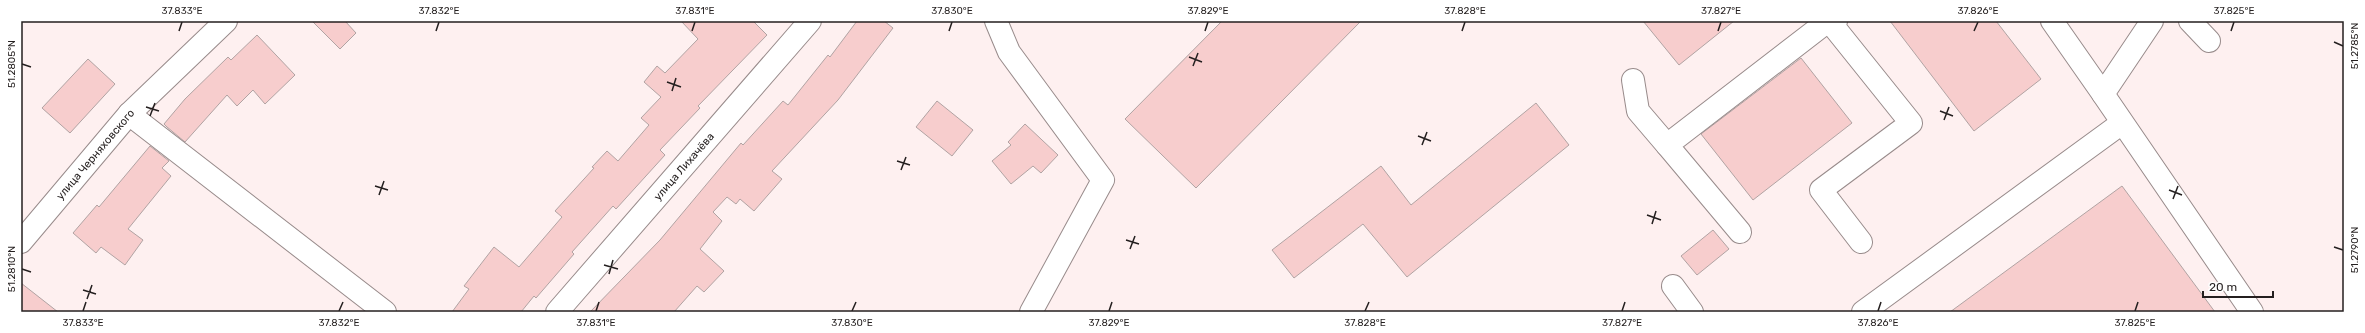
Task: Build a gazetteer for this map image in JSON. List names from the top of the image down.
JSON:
{
  "streets": {
    "street": ["улица Черняховского", "улица Лихачёва"]
  },
  "scale_bar": "20 m",
  "coordinates": [
    "37.833°E",
    "37.832°E",
    "37.831°E",
    "37.830°E",
    "37.829°E",
    "37.828°E",
    "37.827°E",
    "37.826°E",
    "37.825°E",
    "51.2785°N",
    "51.2805°N",
    "51.2790°N",
    "51.2810°N"
  ]
}
